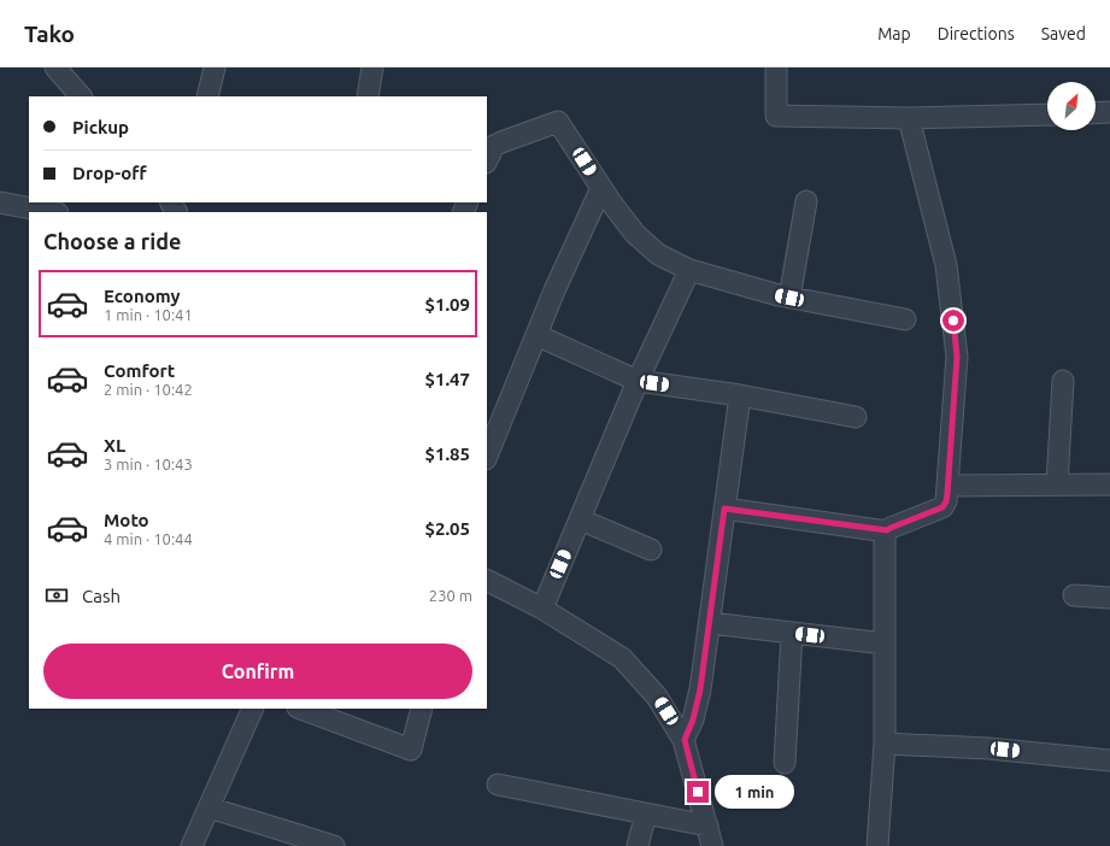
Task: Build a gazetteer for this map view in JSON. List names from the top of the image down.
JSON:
{
  "north": "top right",
  "page": {
    "header": "Tako",
    "nav": ["Map", "Directions", "Saved"],
    "banner": ["Pickup", "Drop-off"],
    "heading": "Choose a ride",
    "list": [
      {
        "name": "Economy",
        "note": "1 min · 10:41",
        "value": "$1.09"
      },
      {
        "name": "Comfort",
        "note": "2 min · 10:42",
        "value": "$1.47"
      },
      {
        "name": "XL",
        "note": "3 min · 10:43",
        "value": "$1.85"
      },
      {
        "name": "Moto",
        "note": "4 min · 10:44",
        "value": "$2.05"
      }
    ],
    "pay": ["Cash", "230 m"],
    "buttons": "Confirm",
    "bubble": "1 min"
  }
}
